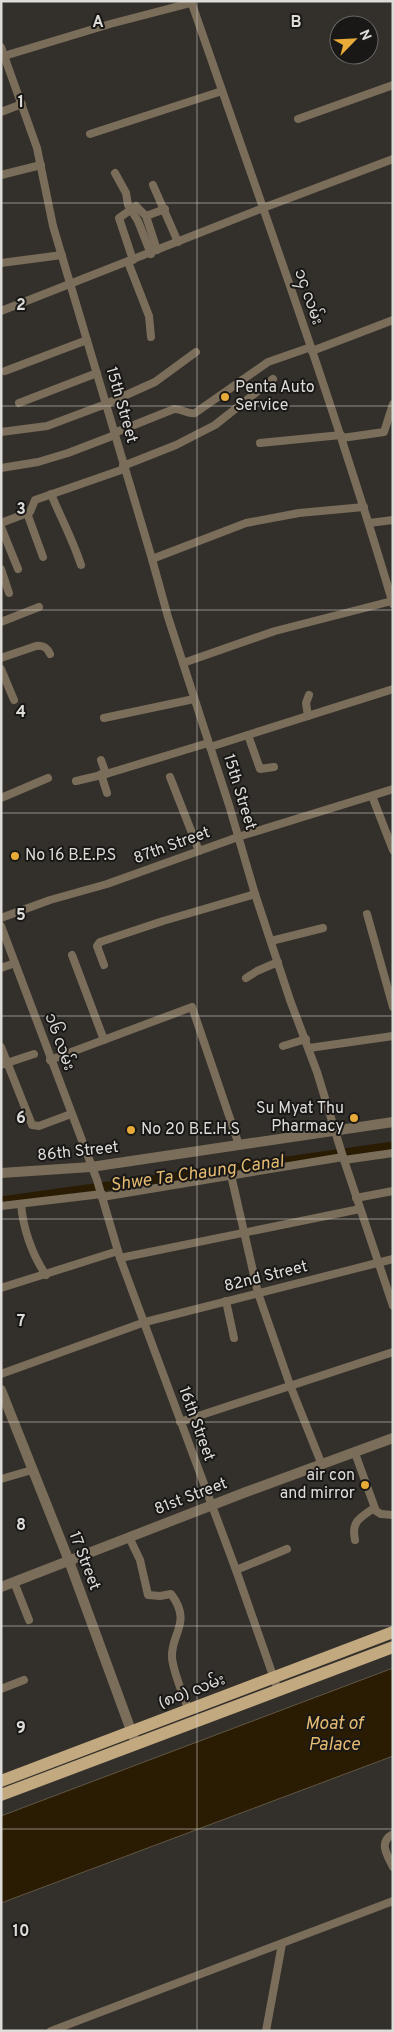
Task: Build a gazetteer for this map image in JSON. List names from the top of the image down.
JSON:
{
  "streets": {
    "main road": ["(၈၀) လမ်း"],
    "street": [
      "၁၄ လမ်း",
      "15th Street",
      "87th Street",
      "၁၆ လမ်း",
      "86th Street",
      "82nd Street",
      "16th Street",
      "81st Street",
      "17 Street"
    ]
  },
  "crossings": [
    ["15th Street", "87th Street"],
    ["15th Street", "86th Street"],
    ["15th Street", "82nd Street"],
    ["၁၆ လမ်း", "86th Street"],
    ["၁၆ လမ်း", "16th Street"],
    ["86th Street", "16th Street"],
    ["82nd Street", "16th Street"],
    ["16th Street", "81st Street"],
    ["16th Street", "(၈၀) လမ်း"],
    ["81st Street", "17 Street"],
    ["17 Street", "(၈၀) လမ်း"]
  ],
  "water": ["Shwe Ta Chaung Canal", "Moat of Palace"],
  "places": [
    "Penta Auto Service",
    "No 16 B.E.P.S",
    "Su Myat Thu Pharmacy",
    "No 20 B.E.H.S",
    "air con and mirror"
  ],
  "north": "top right",
  "grid": {
    "columns": ["A", "B"],
    "rows": [
      "1",
      "2",
      "3",
      "4",
      "5",
      "6",
      "7",
      "8",
      "9",
      "10"
    ]
  }
}
